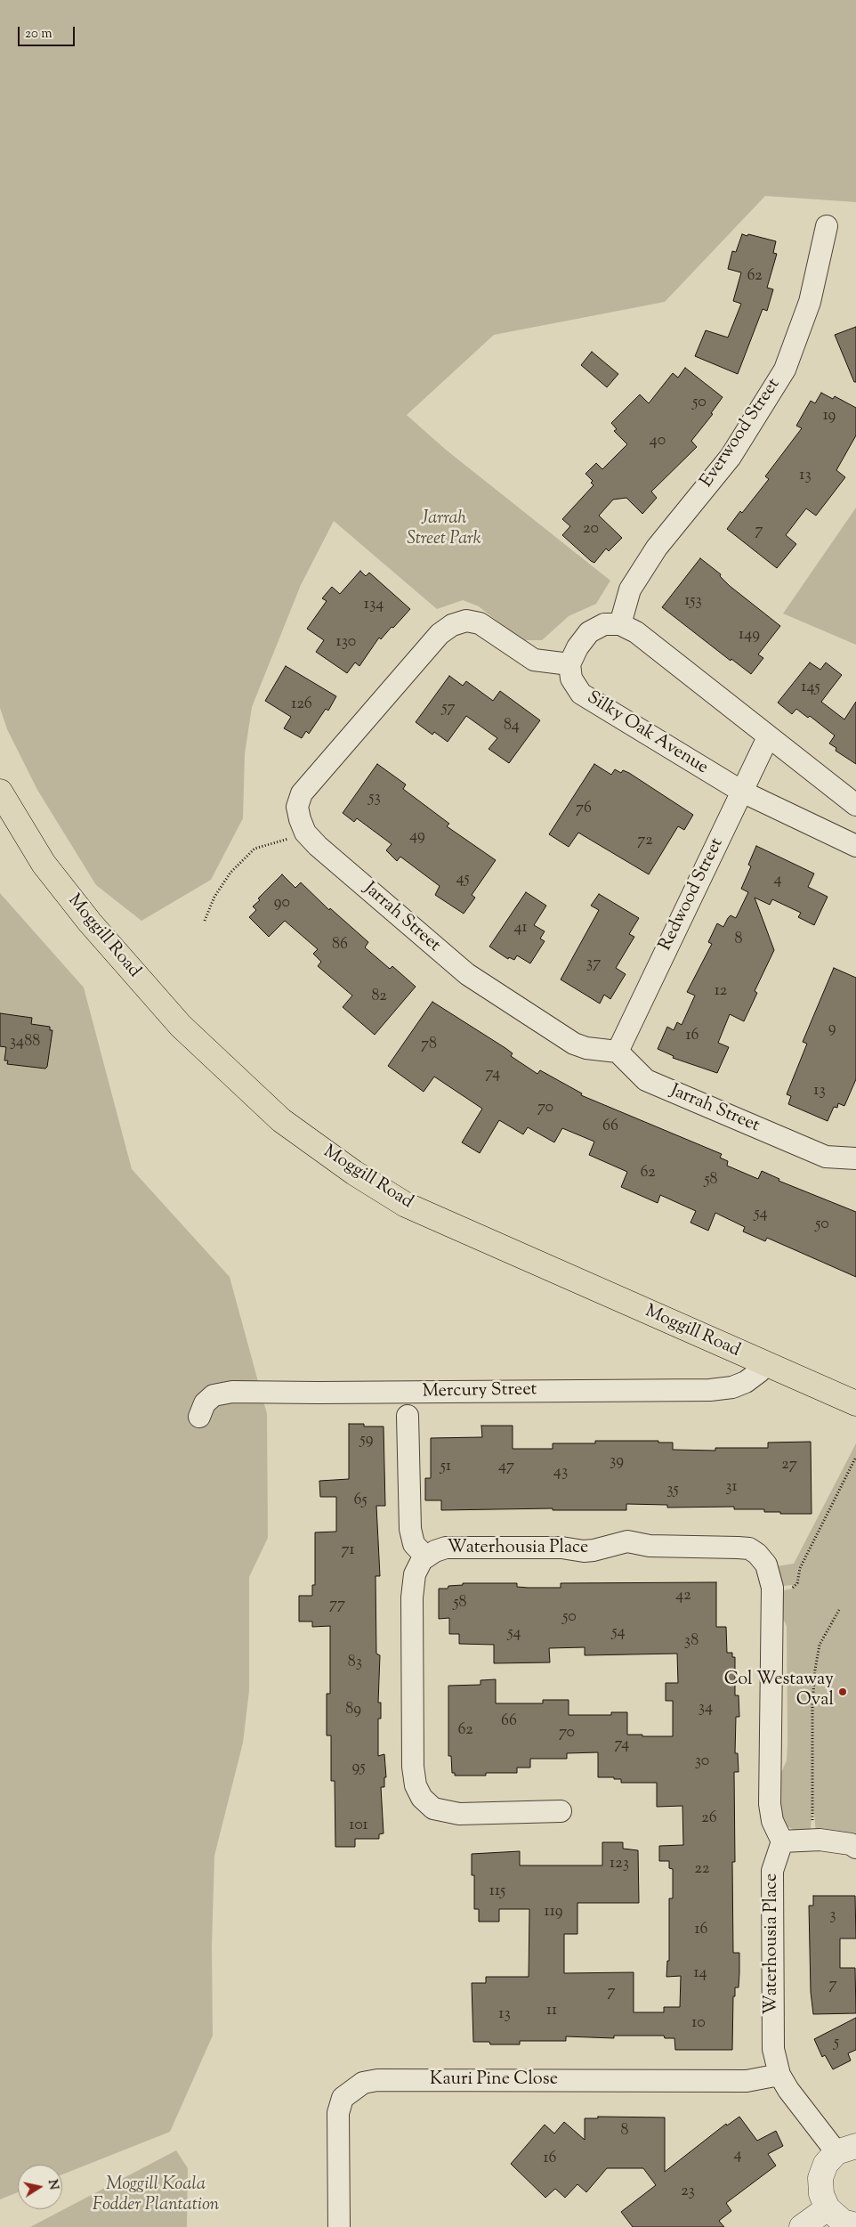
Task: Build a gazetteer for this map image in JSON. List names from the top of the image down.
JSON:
{
  "streets": {
    "main road": ["Moggill Road"],
    "street": [
      "Everwood Street",
      "Silky Oak Avenue",
      "Redwood Street",
      "Jarrah Street",
      "Mercury Street",
      "Waterhousia Place",
      "Kauri Pine Close"
    ]
  },
  "crossings": [
    ["Silky Oak Avenue", "Redwood Street"],
    ["Silky Oak Avenue", "Jarrah Street"],
    ["Redwood Street", "Jarrah Street"],
    ["Moggill Road", "Mercury Street"],
    ["Waterhousia Place", "Kauri Pine Close"]
  ],
  "parks": ["Jarrah Street Park", "Moggill Koala Fodder Plantation"],
  "places": ["Col Westaway Oval"],
  "house_numbers": [
    "62",
    "50",
    "19",
    "40",
    "13",
    "20",
    "7",
    "153",
    "134",
    "149",
    "130",
    "145",
    "126",
    "57",
    "84",
    "53",
    "76",
    "49",
    "72",
    "45",
    "4",
    "90",
    "41",
    "8",
    "86",
    "37",
    "12",
    "82",
    "9",
    "16",
    "3488",
    "78",
    "74",
    "13",
    "70",
    "66",
    "62",
    "58",
    "54",
    "50",
    "59",
    "39",
    "27",
    "51",
    "47",
    "43",
    "31",
    "35",
    "65",
    "71",
    "42",
    "58",
    "77",
    "50",
    "54",
    "54",
    "38",
    "83",
    "34",
    "89",
    "66",
    "62",
    "70",
    "74",
    "30",
    "95",
    "26",
    "101",
    "123",
    "22",
    "115",
    "119",
    "3",
    "16",
    "14",
    "7",
    "7",
    "11",
    "13",
    "10",
    "5",
    "8",
    "4",
    "16",
    "23"
  ],
  "scale_bar": "20 m",
  "north": "right"
}
